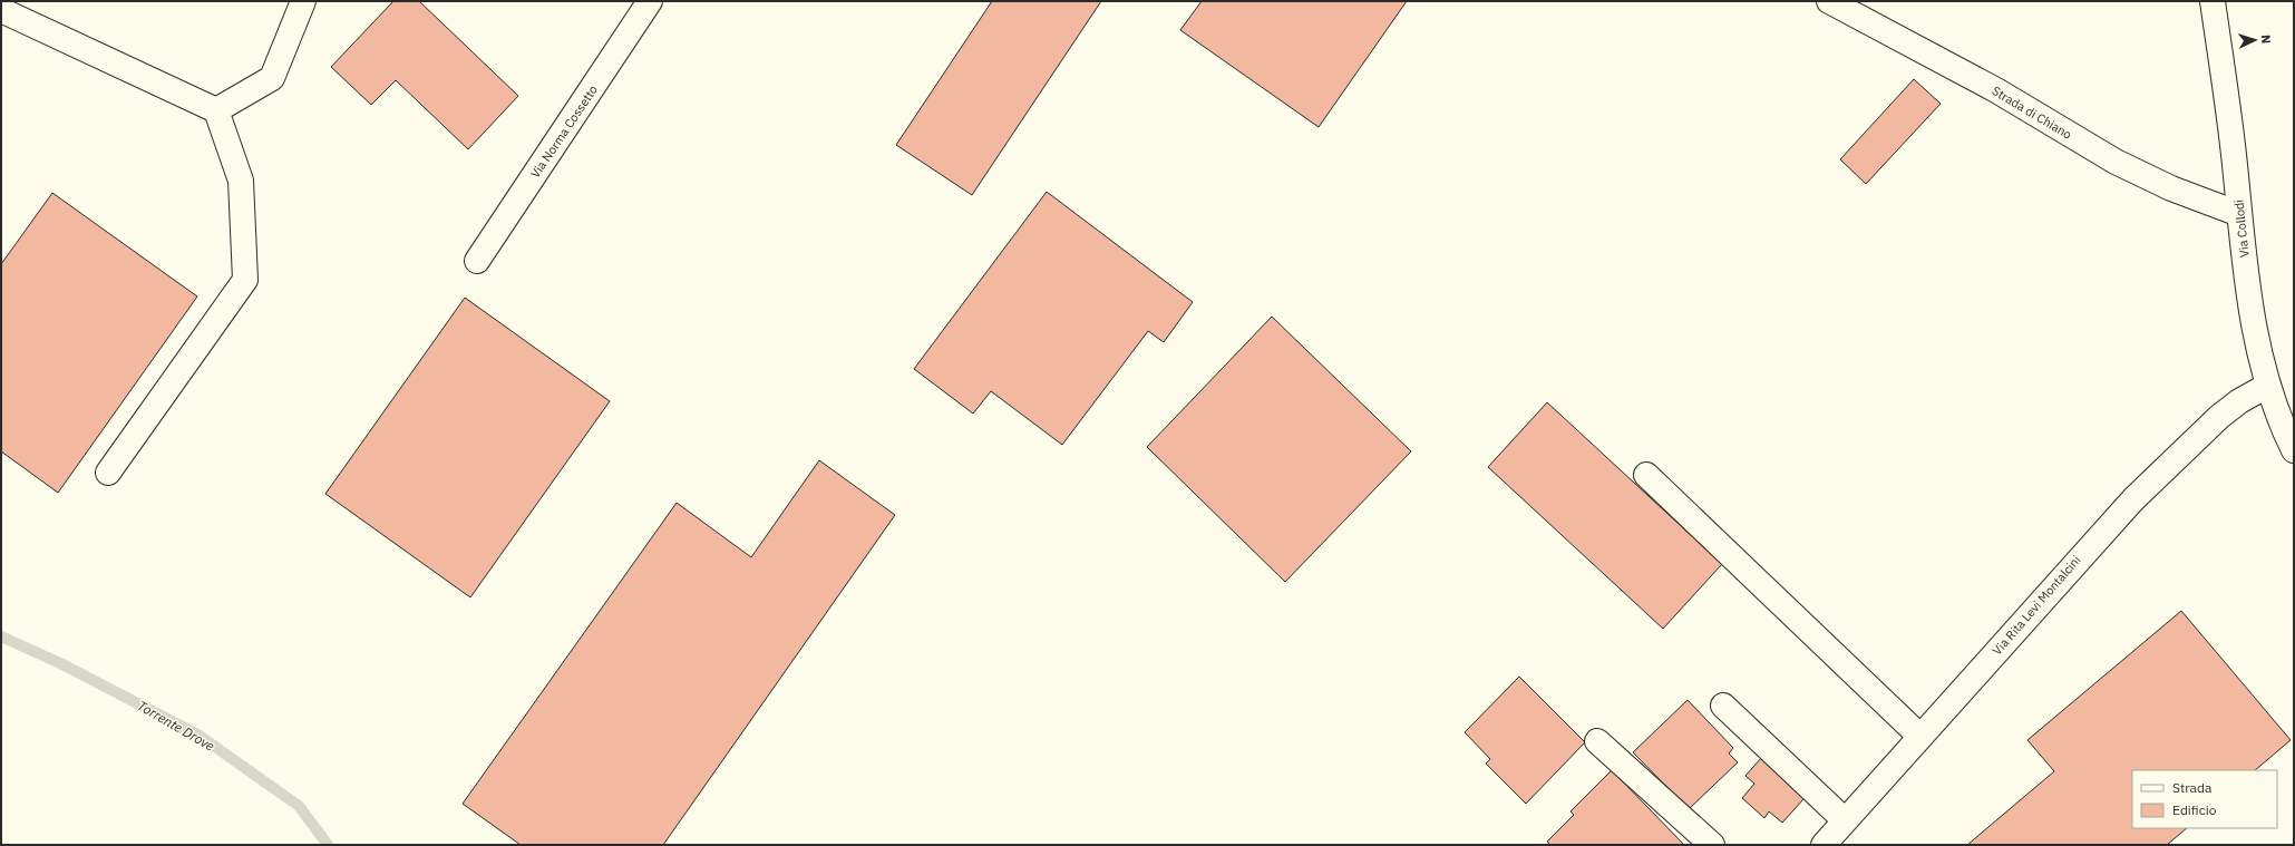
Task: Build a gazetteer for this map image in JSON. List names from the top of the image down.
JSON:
{
  "streets": {
    "street": [
      "Strada di Chiano",
      "Via Norma Cossetto",
      "Via Collodi",
      "Via Rita Levi Montalcini"
    ]
  },
  "crossings": [
    ["Strada di Chiano", "Via Collodi"],
    ["Via Collodi", "Via Rita Levi Montalcini"]
  ],
  "water": ["Torrente Drove"],
  "legend": ["Strada", "Edificio"],
  "north": "right"
}
